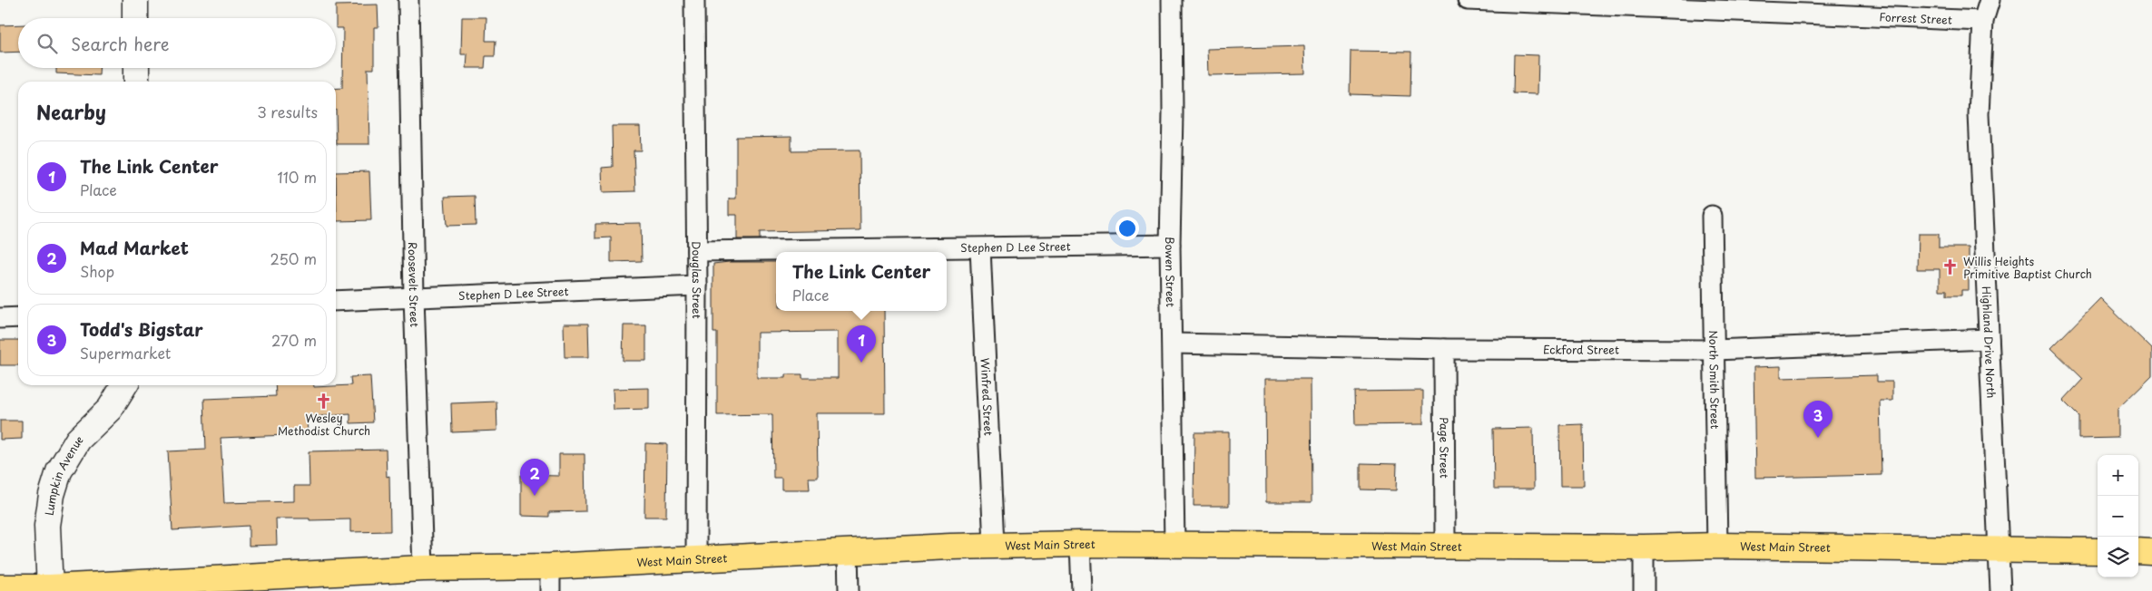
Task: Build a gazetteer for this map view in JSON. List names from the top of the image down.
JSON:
{
  "streets": {
    "main road": ["West Main Street"],
    "street": [
      "Forrest Street",
      "Stephen D Lee Street",
      "Bowen Street",
      "Douglas Street",
      "Roosevelt Street",
      "Highland Drive North",
      "Eckford Street",
      "North Smith Street",
      "Winfred Street",
      "Page Street",
      "Lumpkin Avenue"
    ]
  },
  "crossings": [
    ["Forrest Street", "Highland Drive North"],
    ["Stephen D Lee Street", "Bowen Street"],
    ["Stephen D Lee Street", "Douglas Street"],
    ["Stephen D Lee Street", "Roosevelt Street"],
    ["Stephen D Lee Street", "Winfred Street"],
    ["Bowen Street", "Eckford Street"],
    ["Bowen Street", "West Main Street"],
    ["Douglas Street", "West Main Street"],
    ["Roosevelt Street", "West Main Street"],
    ["Highland Drive North", "Eckford Street"],
    ["Highland Drive North", "West Main Street"],
    ["Eckford Street", "North Smith Street"],
    ["Eckford Street", "Page Street"],
    ["North Smith Street", "West Main Street"],
    ["Winfred Street", "West Main Street"],
    ["Page Street", "West Main Street"],
    ["Lumpkin Avenue", "West Main Street"]
  ],
  "places": {
    "church": ["Willis Heights Primitive Baptist Church", "Wesley Methodist Church"]
  },
  "page": {
    "search": "Search here",
    "heading": ["Nearby", "3 results"],
    "list": [
      {
        "mark": "1",
        "name": "The Link Center",
        "note": "Place",
        "value": "110 m"
      },
      {
        "mark": "2",
        "name": "Mad Market",
        "note": "Shop",
        "value": "250 m"
      },
      {
        "mark": "3",
        "name": "Todd's Bigstar",
        "note": "Supermarket",
        "value": "270 m"
      }
    ],
    "popup": ["The Link Center", "Place"],
    "pins": ["1", "3", "2"],
    "map_buttons": ["+", "−"]
  }
}
